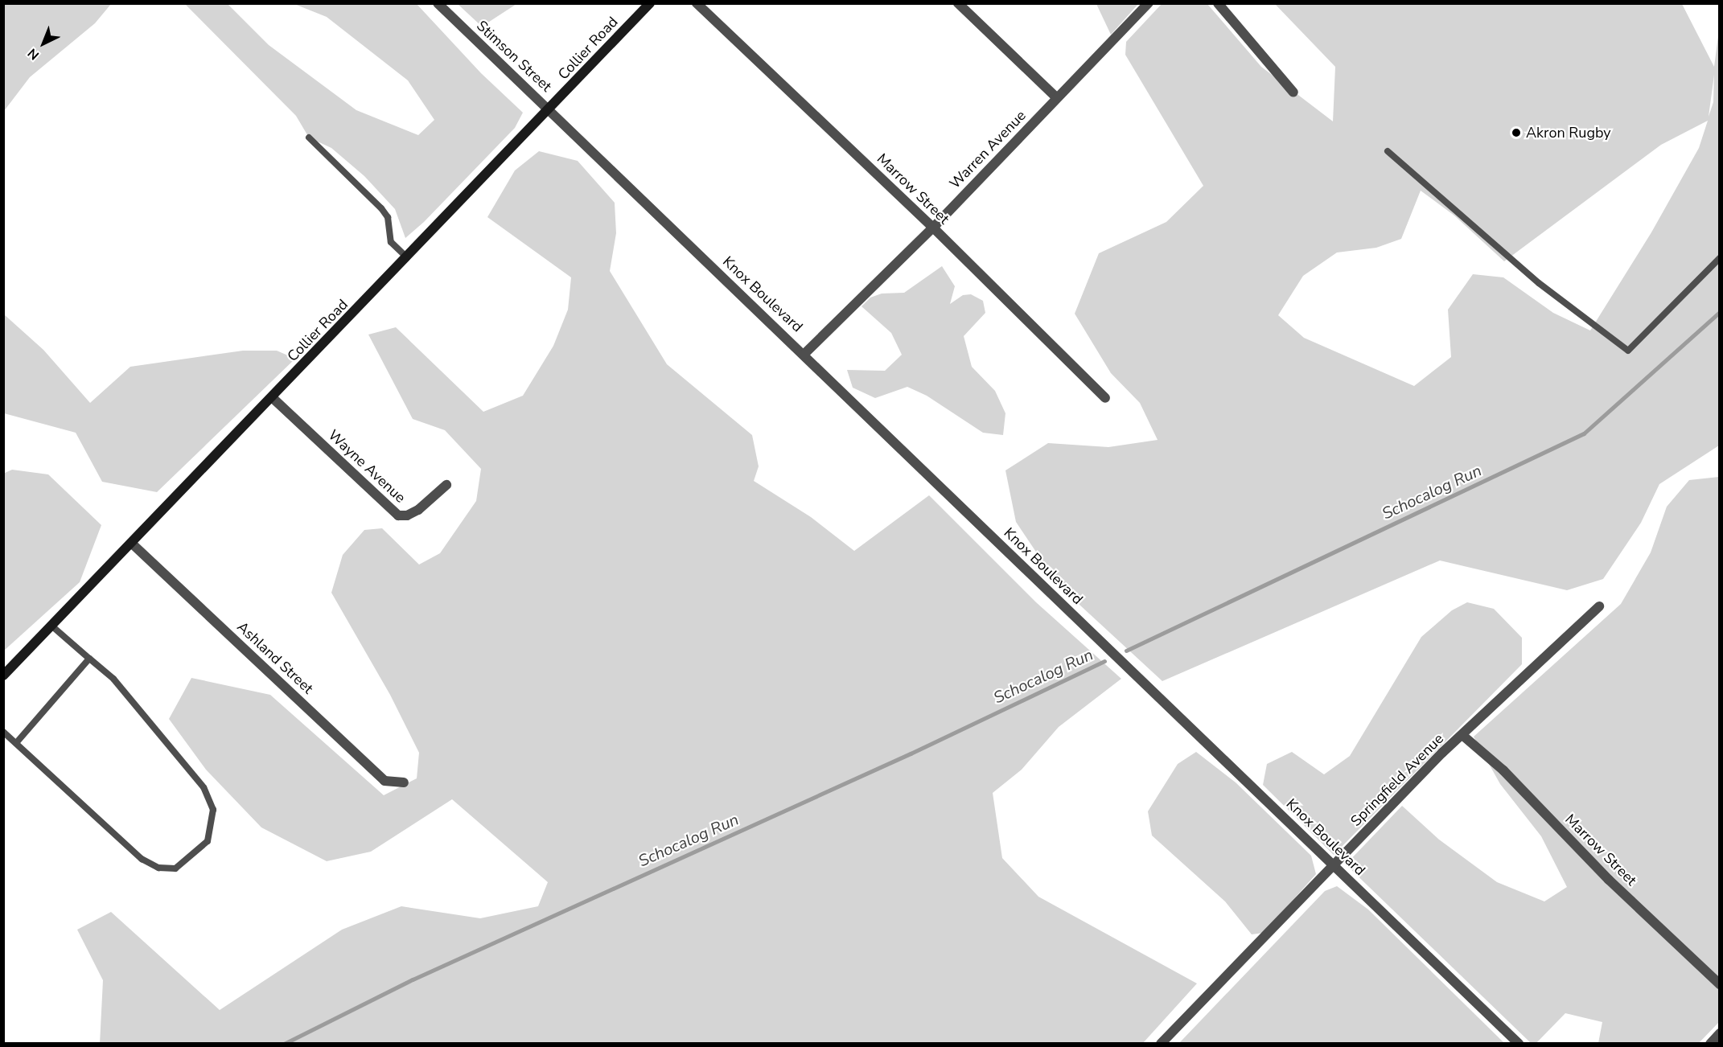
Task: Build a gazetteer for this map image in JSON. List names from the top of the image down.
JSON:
{
  "streets": {
    "street": [
      "Collier Road",
      "Stimson Street",
      "Warren Avenue",
      "Marrow Street",
      "Knox Boulevard",
      "Wayne Avenue",
      "Ashland Street",
      "Springfield Avenue"
    ]
  },
  "crossings": [
    ["Collier Road", "Stimson Street"],
    ["Collier Road", "Knox Boulevard"],
    ["Collier Road", "Wayne Avenue"],
    ["Collier Road", "Ashland Street"],
    ["Stimson Street", "Knox Boulevard"],
    ["Warren Avenue", "Marrow Street"],
    ["Warren Avenue", "Knox Boulevard"],
    ["Marrow Street", "Springfield Avenue"],
    ["Knox Boulevard", "Springfield Avenue"]
  ],
  "water": ["Schocalog Run"],
  "places": ["Akron Rugby"],
  "north": "bottom left"
}
